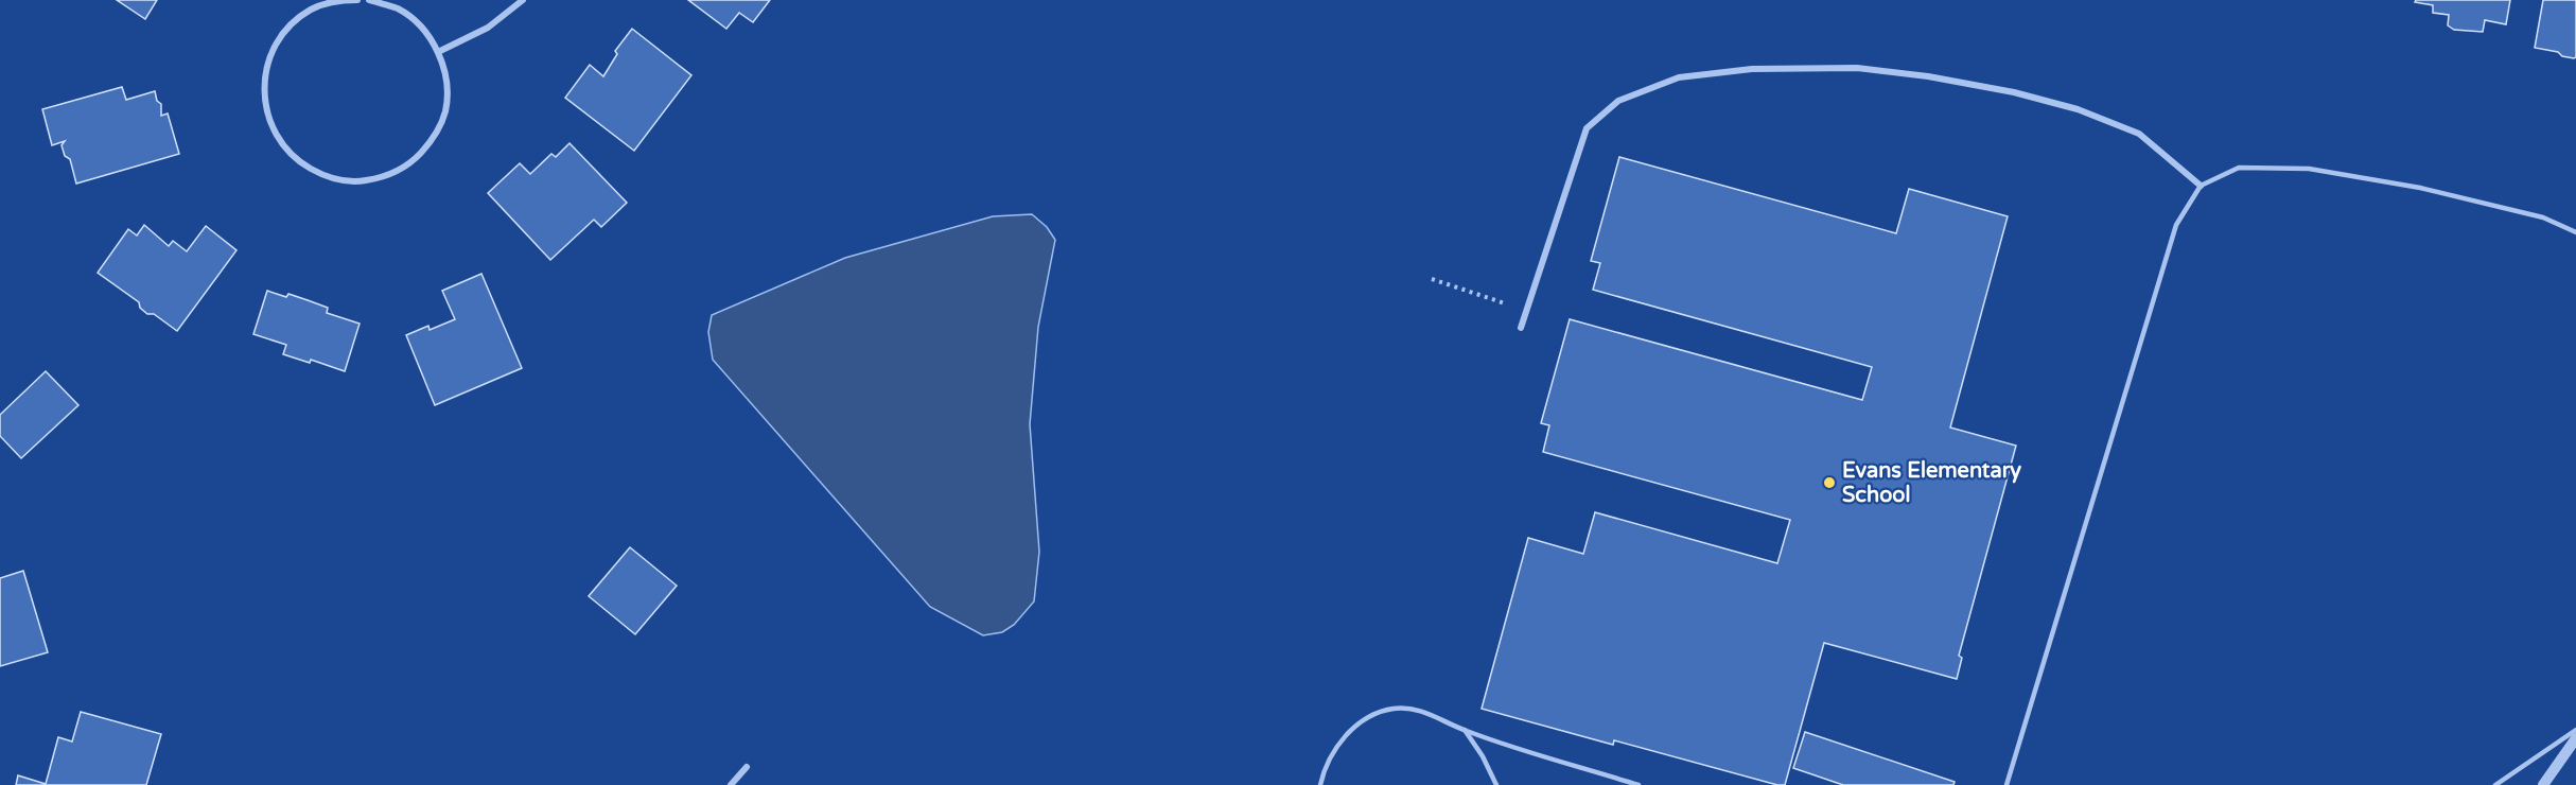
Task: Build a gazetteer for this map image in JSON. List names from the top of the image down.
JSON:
{
  "places": ["Evans Elementary School"]
}
